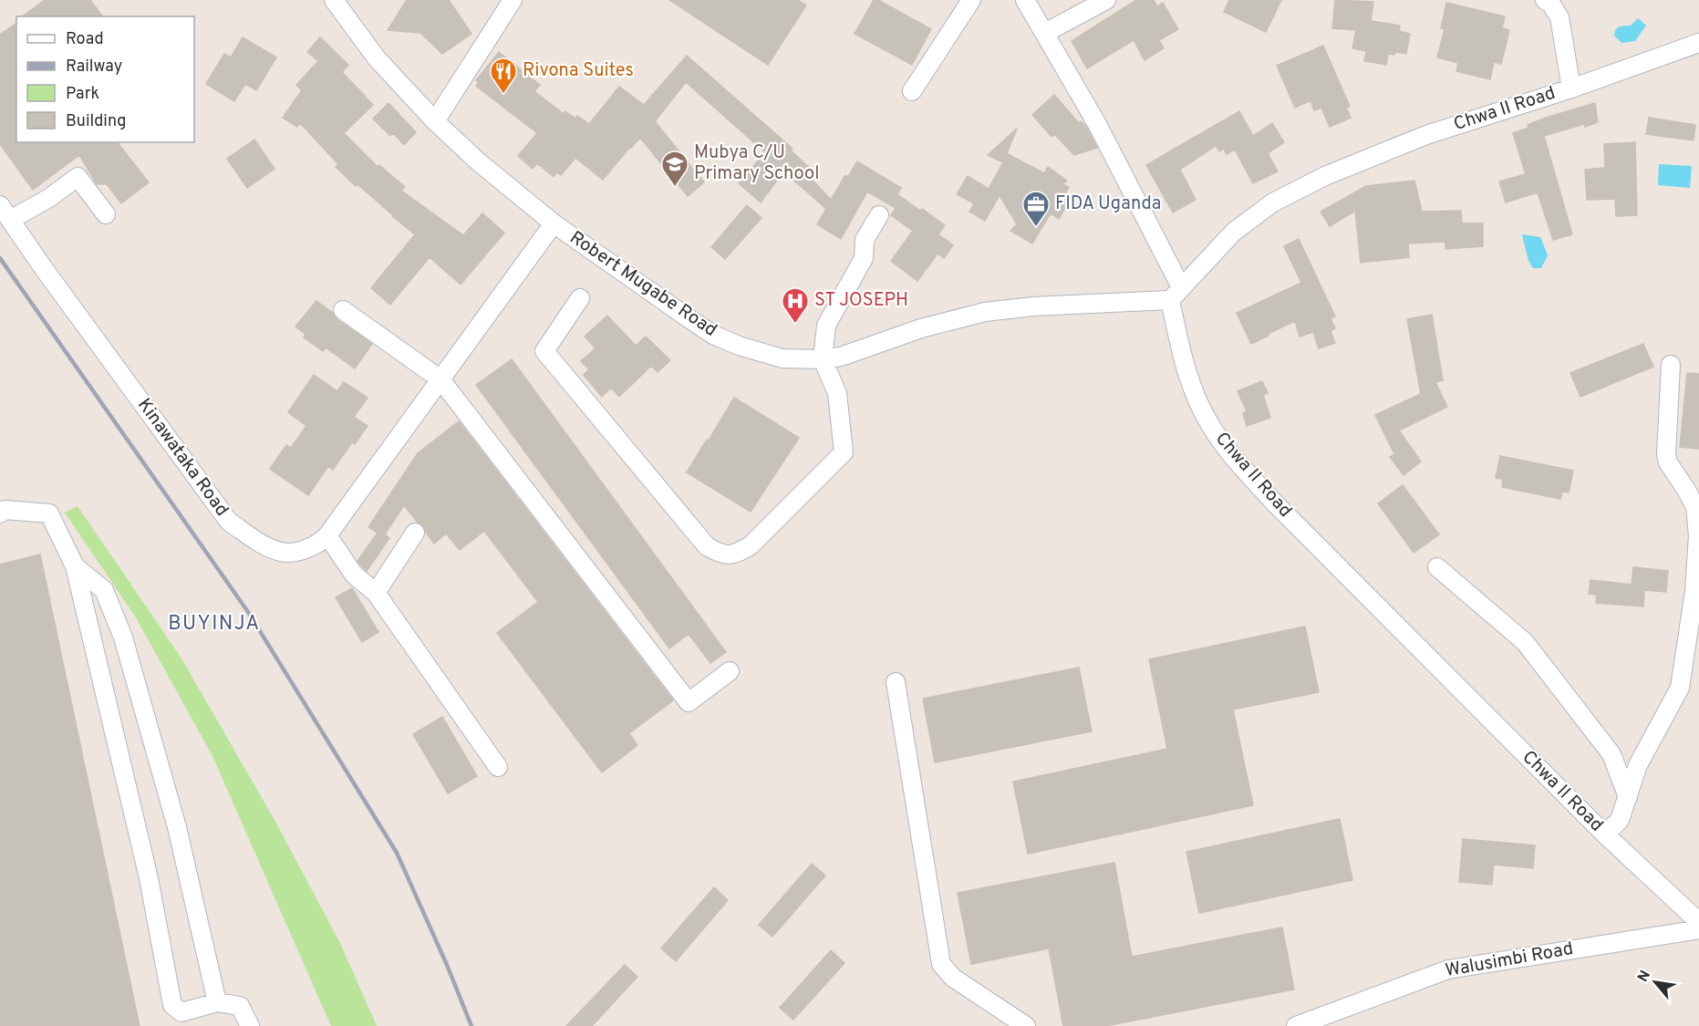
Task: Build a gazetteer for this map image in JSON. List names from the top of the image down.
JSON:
{
  "streets": {
    "street": [
      "Chwa II Road",
      "Robert Mugabe Road",
      "Kinawataka Road",
      "Walusimbi Road"
    ]
  },
  "crossings": [
    ["Chwa II Road", "Robert Mugabe Road"],
    ["Robert Mugabe Road", "Kinawataka Road"]
  ],
  "districts": ["BUYINJA"],
  "places": {
    "restaurant": ["Rivona Suites"],
    "school or university": ["Mubya C/U Primary School"],
    "office": ["FIDA Uganda"],
    "hospital": ["ST JOSEPH"]
  },
  "legend": [
    "Road",
    "Railway",
    "Park",
    "Building"
  ],
  "north": "top left"
}
